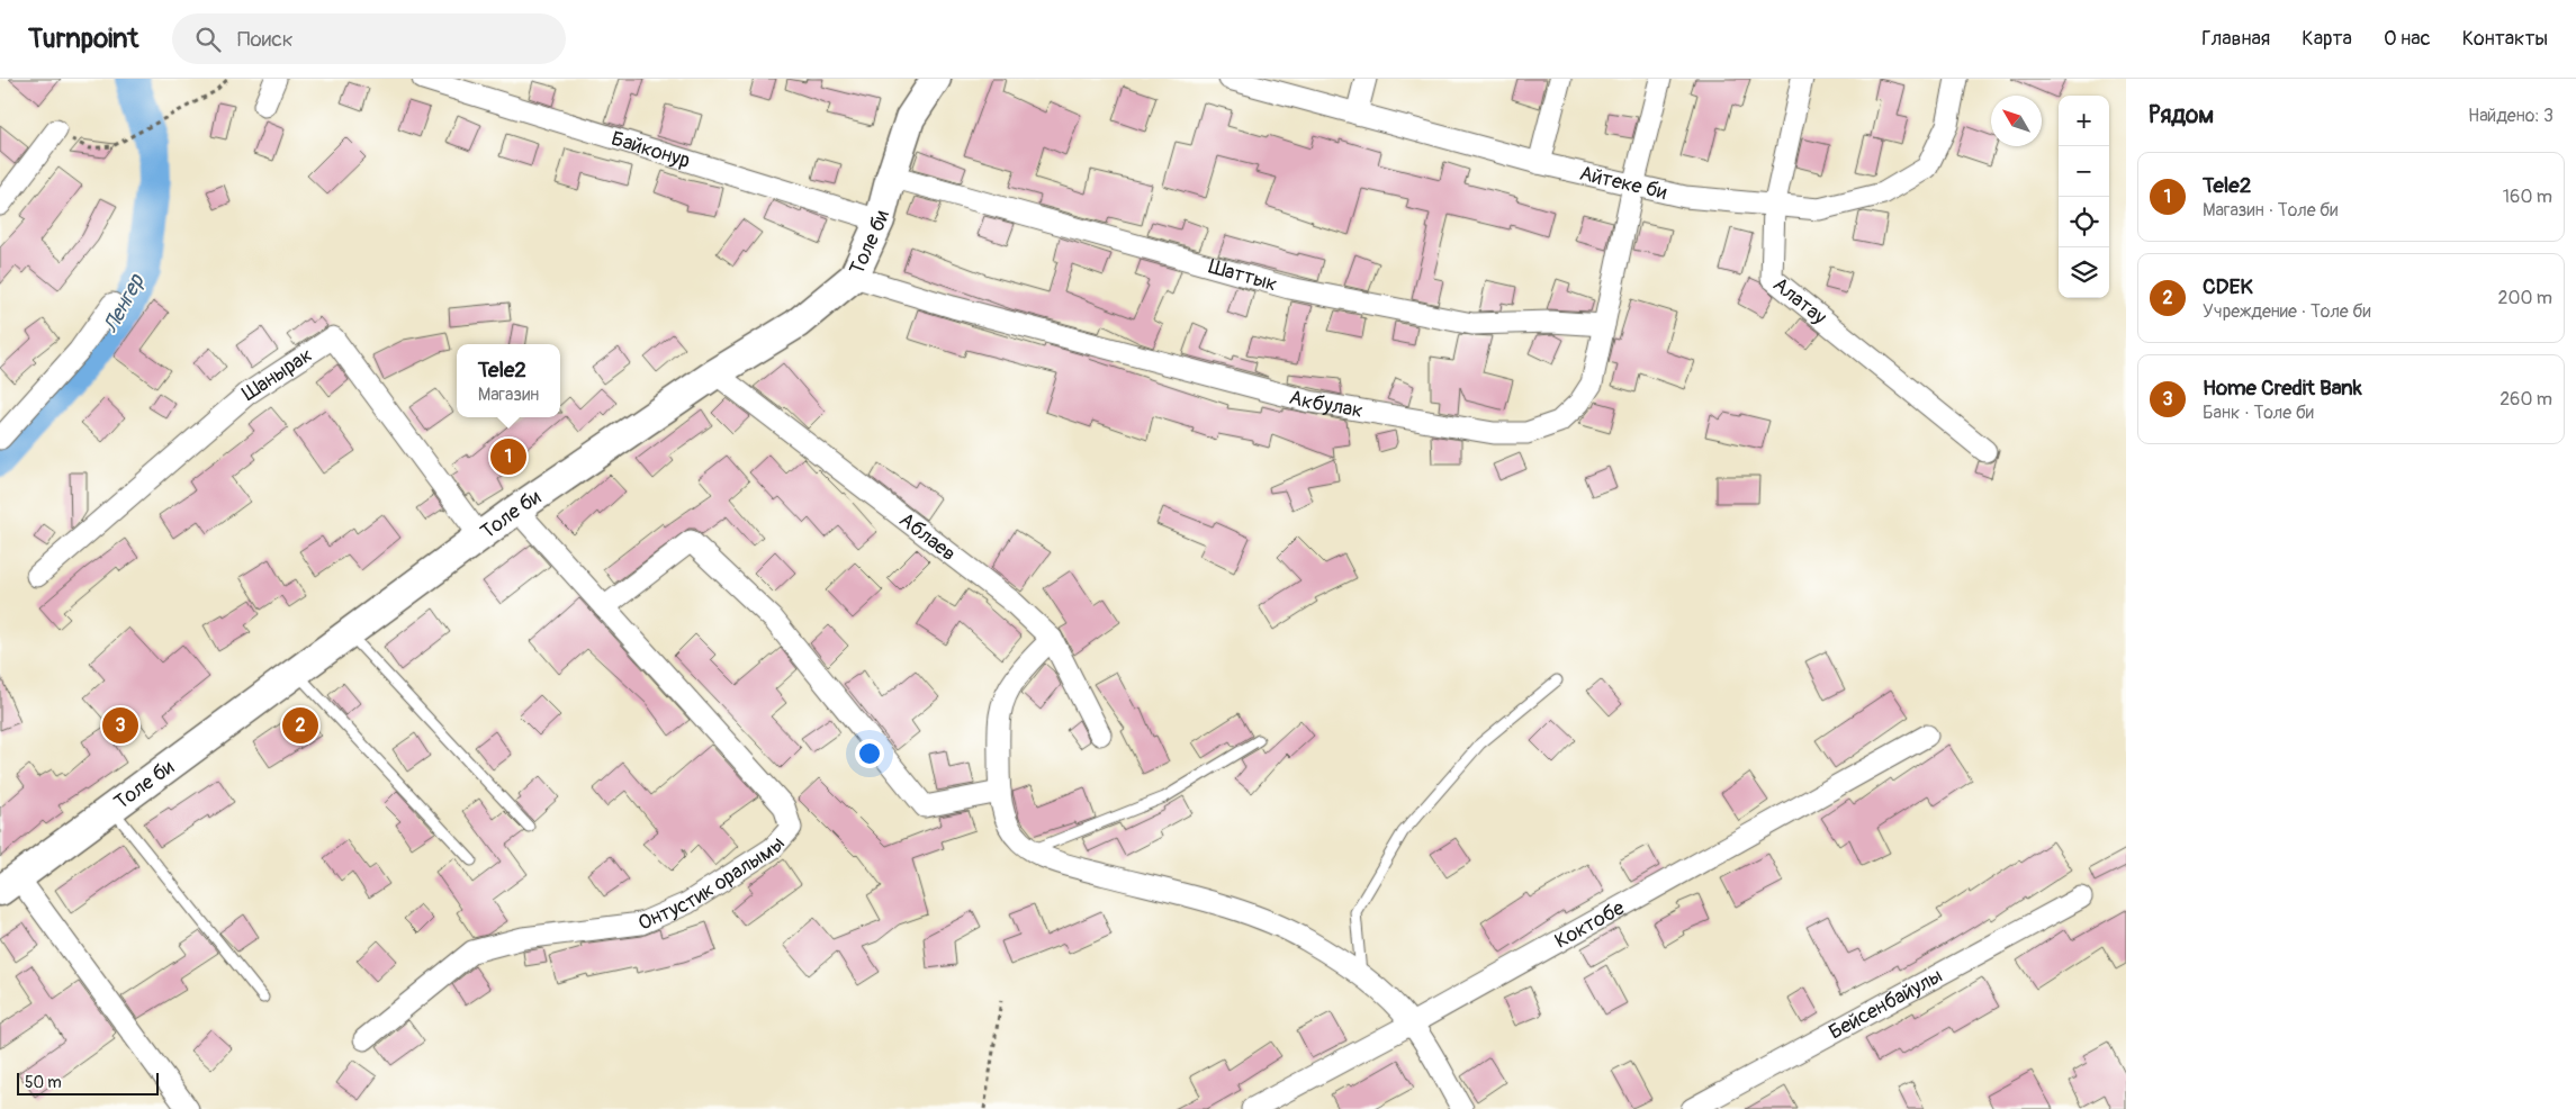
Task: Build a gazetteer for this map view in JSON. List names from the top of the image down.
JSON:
{
  "streets": {
    "main road": ["Толе би"],
    "street": [
      "Байконур",
      "Айтеке би",
      "Шаттык",
      "Алатау",
      "Шанырак",
      "Акбулак",
      "Аблаев",
      "Онтустик оралымы",
      "Коктобе",
      "Бейсенбайулы"
    ]
  },
  "crossings": [
    ["Байконур", "Толе би"],
    ["Айтеке би", "Алатау"],
    ["Айтеке би", "Акбулак"],
    ["Толе би", "Шаттык"],
    ["Толе би", "Шанырак"],
    ["Толе би", "Акбулак"],
    ["Толе би", "Аблаев"],
    ["Толе би", "Онтустик оралымы"],
    ["Шаттык", "Акбулак"]
  ],
  "water": ["Ленгер"],
  "scale_bar": "50 m",
  "north": "top left",
  "page": {
    "header": "Turnpoint",
    "search": "Поиск",
    "nav": [
      "Главная",
      "Карта",
      "О нас",
      "Контакты"
    ],
    "heading": ["Рядом", "Найдено: 3"],
    "map_buttons": ["+", "−"],
    "list": [
      {
        "mark": "1",
        "name": "Tele2",
        "note": "Магазин · Толе би",
        "value": "160 m"
      },
      {
        "mark": "2",
        "name": "CDEK",
        "note": "Учреждение · Толе би",
        "value": "200 m"
      },
      {
        "mark": "3",
        "name": "Home Credit Bank",
        "note": "Банк · Толе би",
        "value": "260 m"
      }
    ],
    "popup": ["Tele2", "Магазин"],
    "pins": ["1", "2", "3"],
    "scale": "50 m"
  }
}
